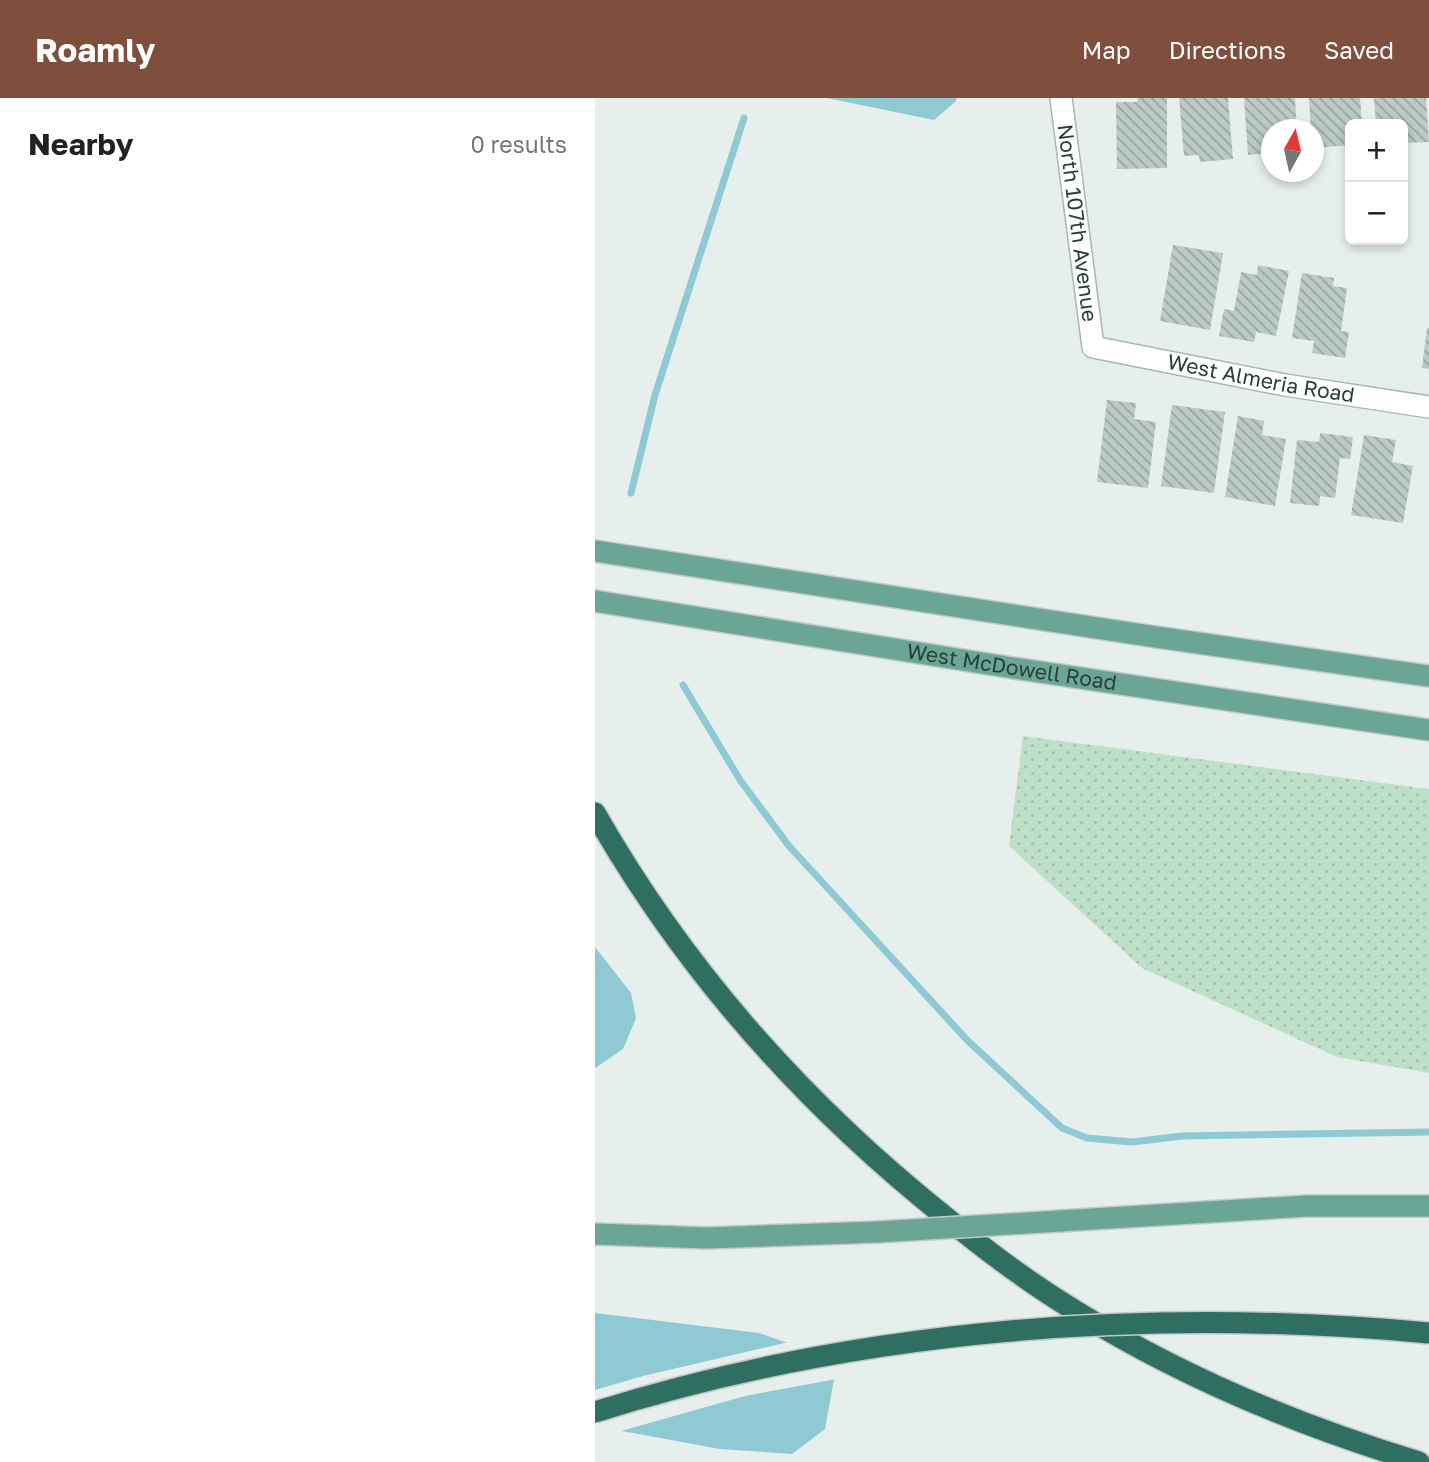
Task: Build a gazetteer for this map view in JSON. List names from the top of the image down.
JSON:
{
  "streets": {
    "main road": ["West McDowell Road"],
    "street": ["North 107th Avenue", "West Almeria Road"]
  },
  "crossings": [
    ["North 107th Avenue", "West Almeria Road"]
  ],
  "north": "top",
  "page": {
    "header": "Roamly",
    "nav": ["Map", "Directions", "Saved"],
    "heading": ["Nearby", "0 results"],
    "map_buttons": ["+", "−"]
  }
}
